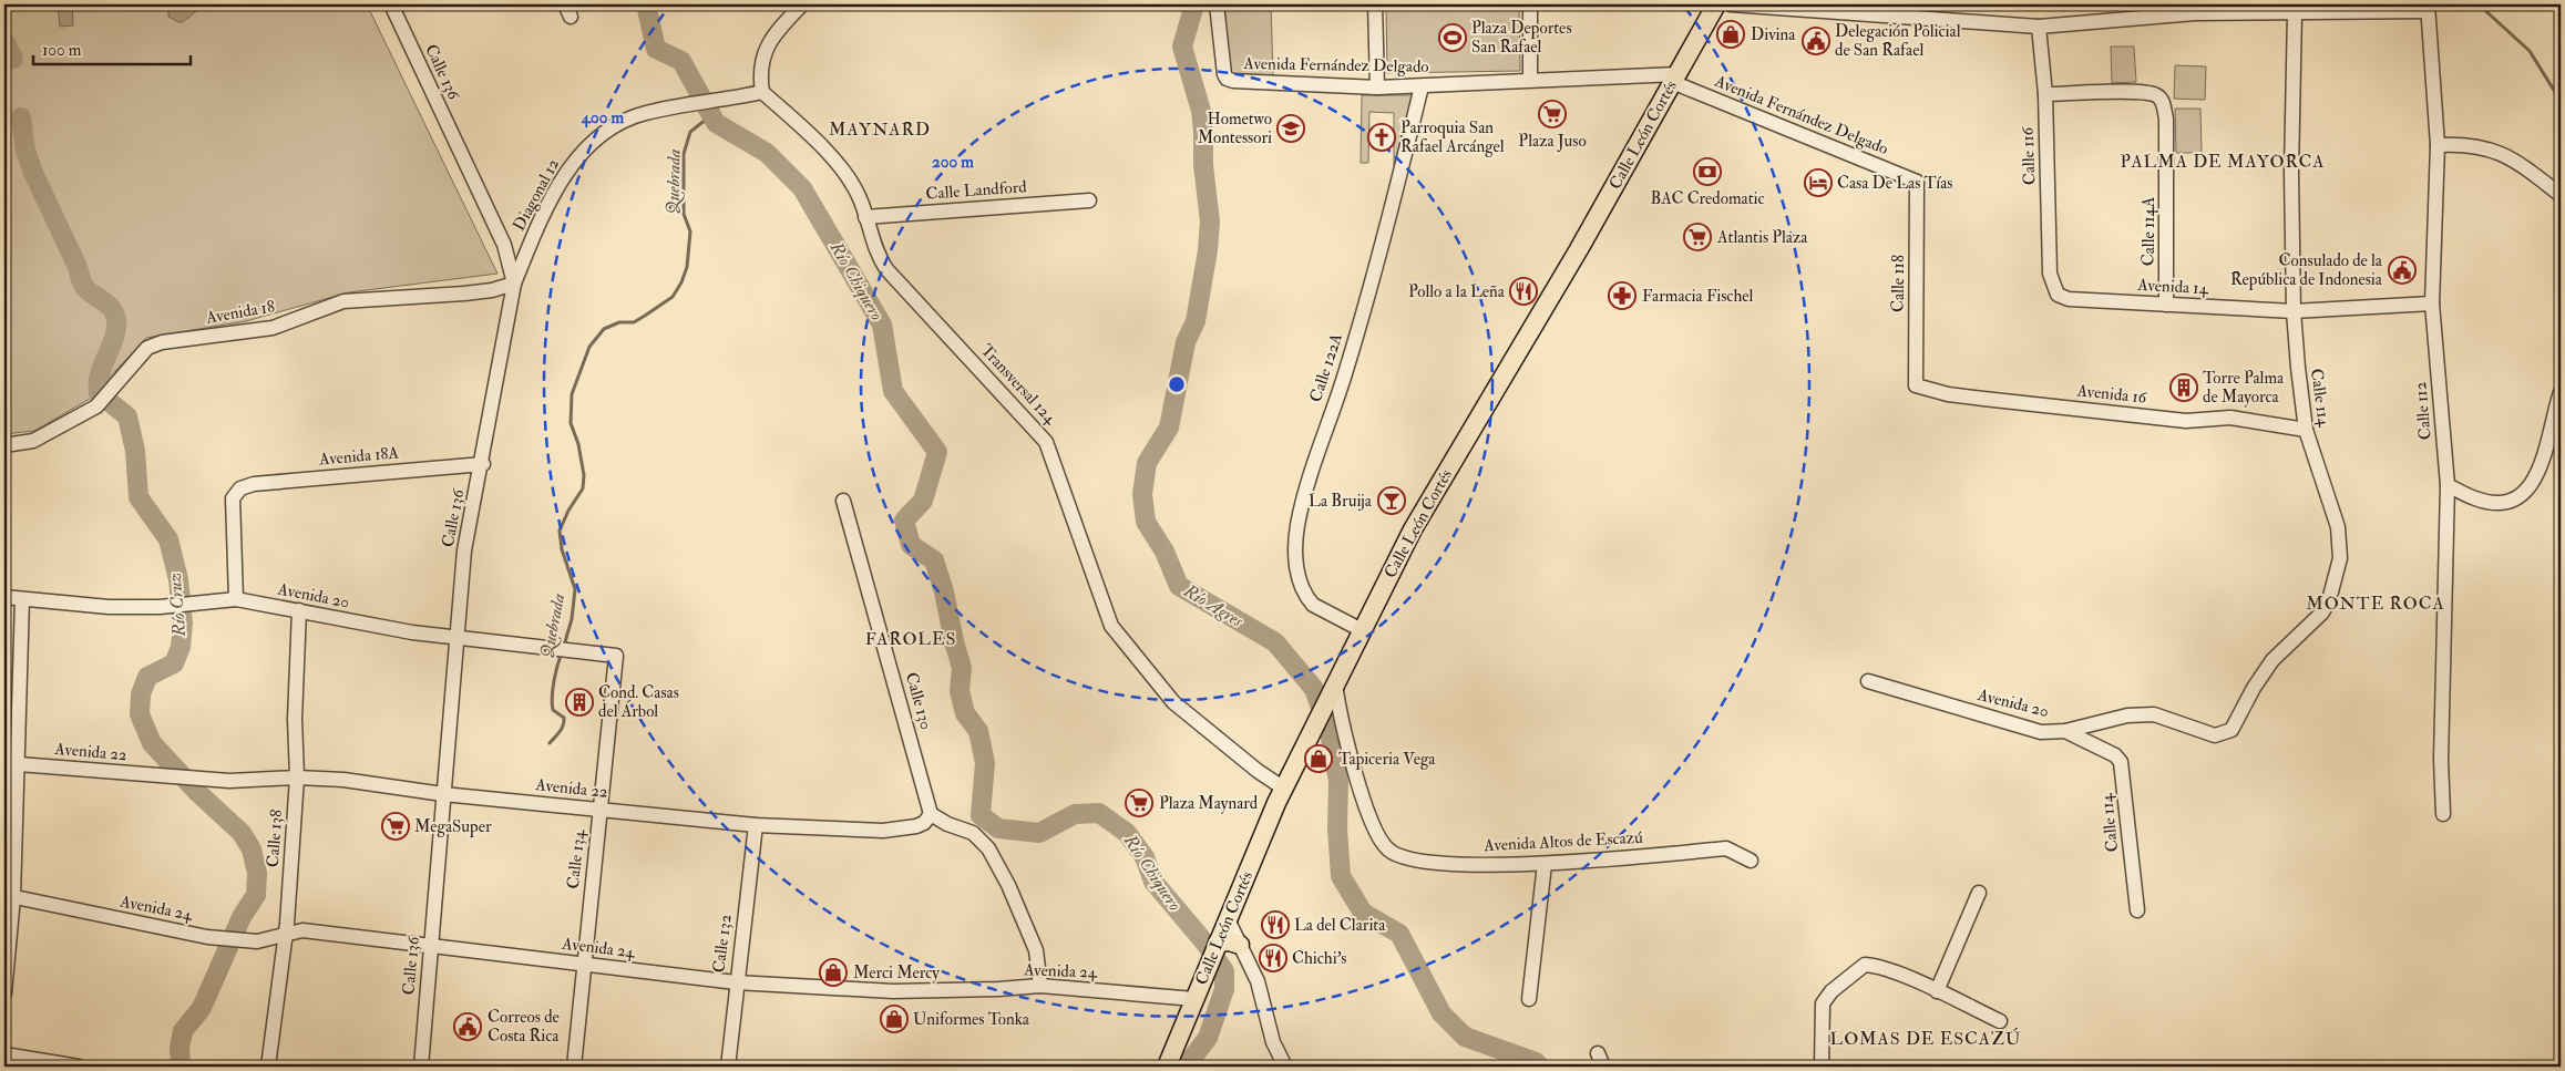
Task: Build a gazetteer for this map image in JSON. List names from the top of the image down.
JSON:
{
  "streets": {
    "main road": ["Calle León Cortés"],
    "street": [
      "Avenida Fernández Delgado",
      "Calle 136",
      "Calle 116",
      "Calle Landford",
      "Diagonal 12",
      "Calle 114A",
      "Calle 118",
      "Avenida 14",
      "Avenida 18",
      "Calle 122A",
      "Transversal 124",
      "Avenida 16",
      "Calle 114",
      "Calle 112",
      "Avenida 18A",
      "Avenida 20",
      "Calle 130",
      "Avenida 22",
      "Calle 138",
      "Avenida Altos de Escazú",
      "Calle 134",
      "Avenida 24",
      "Calle 132"
    ]
  },
  "crossings": [
    ["Avenida Fernández Delgado", "Calle León Cortés"],
    ["Avenida Fernández Delgado", "Calle 118"],
    ["Avenida Fernández Delgado", "Calle 122A"],
    ["Calle 136", "Diagonal 12"],
    ["Calle 136", "Avenida 18"],
    ["Calle 136", "Avenida 18A"],
    ["Calle 136", "Avenida 20"],
    ["Calle 136", "Avenida 22"],
    ["Calle 136", "Avenida 24"],
    ["Calle León Cortés", "Calle 122A"],
    ["Calle León Cortés", "Transversal 124"],
    ["Calle León Cortés", "Avenida Altos de Escazú"],
    ["Calle León Cortés", "Avenida 24"],
    ["Calle 116", "Calle 114A"],
    ["Calle 116", "Avenida 14"],
    ["Calle Landford", "Transversal 124"],
    ["Diagonal 12", "Avenida 18"],
    ["Diagonal 12", "Transversal 124"],
    ["Calle 114A", "Avenida 14"],
    ["Calle 118", "Avenida 16"],
    ["Avenida 14", "Calle 114"],
    ["Avenida 14", "Calle 112"],
    ["Avenida 16", "Calle 114"],
    ["Calle 114", "Avenida 20"],
    ["Avenida 18A", "Avenida 20"],
    ["Avenida 20", "Calle 138"],
    ["Avenida 20", "Calle 134"],
    ["Calle 130", "Avenida 22"],
    ["Avenida 22", "Calle 138"],
    ["Avenida 22", "Calle 134"],
    ["Avenida 22", "Calle 132"],
    ["Calle 138", "Avenida 24"],
    ["Calle 134", "Avenida 24"],
    ["Avenida 24", "Calle 132"]
  ],
  "districts": [
    "MAYNARD",
    "PALMA DE MAYORCA",
    "MONTE ROCA",
    "FAROLES",
    "LOMAS DE ESCAZÚ"
  ],
  "water": [
    "Quebrada",
    "Río Chiquero",
    "Río Cruz",
    "Río Agres"
  ],
  "places": {
    "shop": [
      "Divina",
      "Tapiceria Vega",
      "Merci Mercy",
      "Uniformes Tonka"
    ],
    "sports": ["Plaza Deportes San Rafael"],
    "public building": ["Delegación Policial de San Rafael", "Consulado de la República de Indonesia", "Correos de Costa Rica"],
    "supermarket": [
      "Plaza Juso",
      "Atlantis Plaza",
      "Plaza Maynard",
      "MegaSuper"
    ],
    "school or university": ["Hometwo Montessori"],
    "church": ["Parroquia San Rafael Arcángel"],
    "bank": ["BAC Credomatic"],
    "hotel": ["Casa De Las Tías"],
    "restaurant": ["Pollo a la Leña", "La del Clarita", "Chichi's"],
    "pharmacy": ["Farmacia Fischel"],
    "building": ["Torre Palma de Mayorca", "Cond. Casas del Árbol"],
    "bar": ["La Bruija"]
  },
  "scale_bar": "100 m",
  "rings": ["400 m", "200 m"]
}
